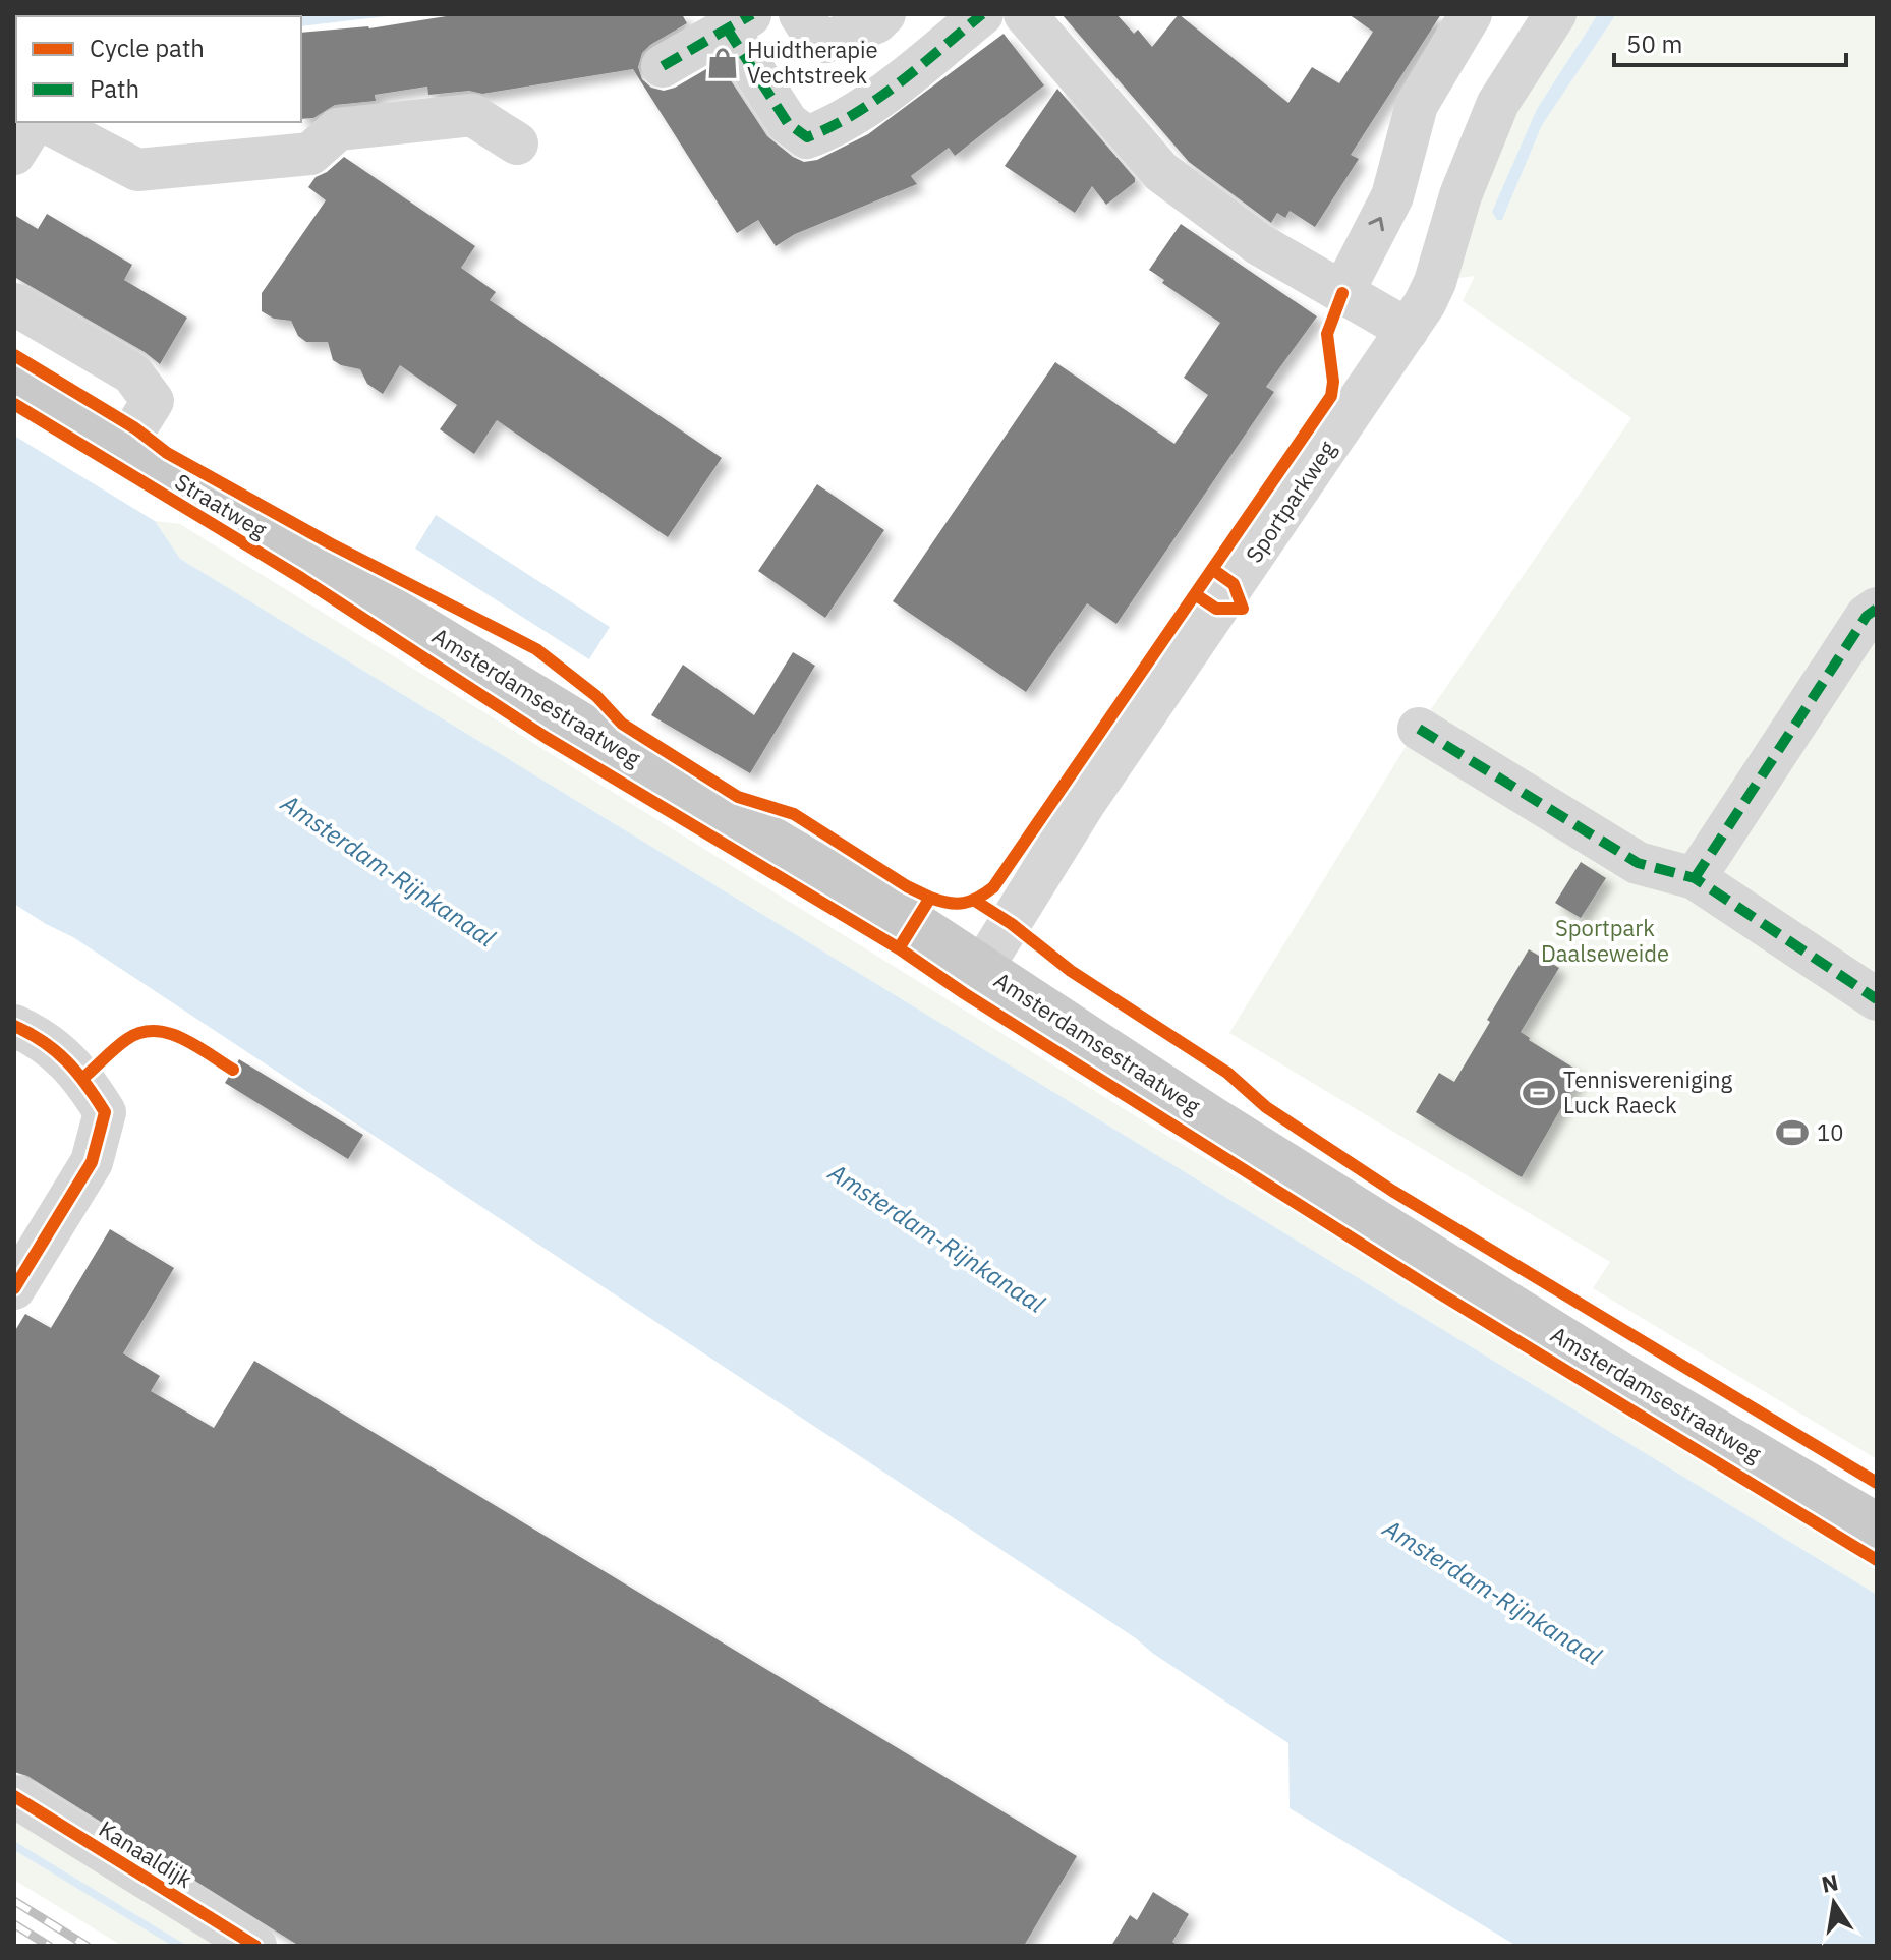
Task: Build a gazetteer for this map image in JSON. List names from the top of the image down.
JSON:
{
  "streets": {
    "main road": ["Straatweg", "Amsterdamsestraatweg"],
    "street": ["Sportparkweg", "Kanaaldijk"]
  },
  "crossings": [
    ["Sportparkweg", "Amsterdamsestraatweg"],
    ["Straatweg", "Amsterdamsestraatweg"]
  ],
  "water": ["Amsterdam-Rijnkanaal"],
  "parks": ["Sportpark Daalseweide"],
  "places": {
    "shop": ["Huidtherapie Vechtstreek"],
    "sports": ["Tennisvereniging Luck Raeck", "10"]
  },
  "legend": ["Cycle path", "Path"],
  "scale_bar": "50 m",
  "north": "top"
}
